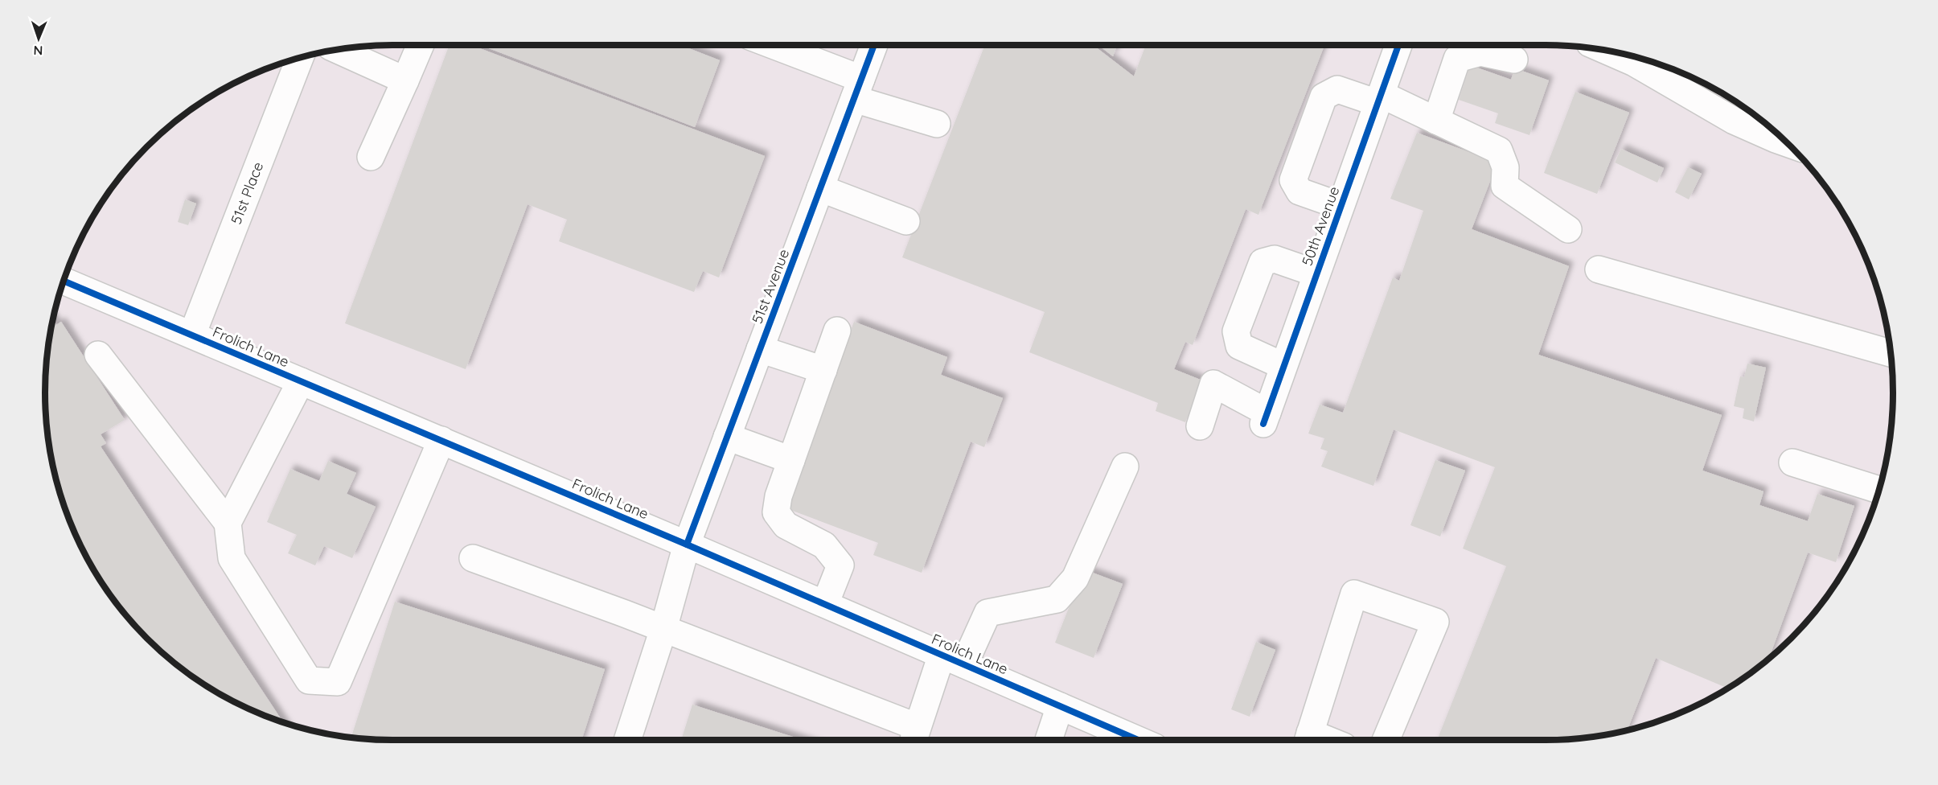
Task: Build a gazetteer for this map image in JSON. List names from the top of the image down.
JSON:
{
  "streets": {
    "street": [
      "51st Place",
      "50th Avenue",
      "51st Avenue",
      "Frolich Lane"
    ]
  },
  "crossings": [
    ["51st Place", "Frolich Lane"],
    ["51st Avenue", "Frolich Lane"]
  ],
  "north": "bottom"
}
